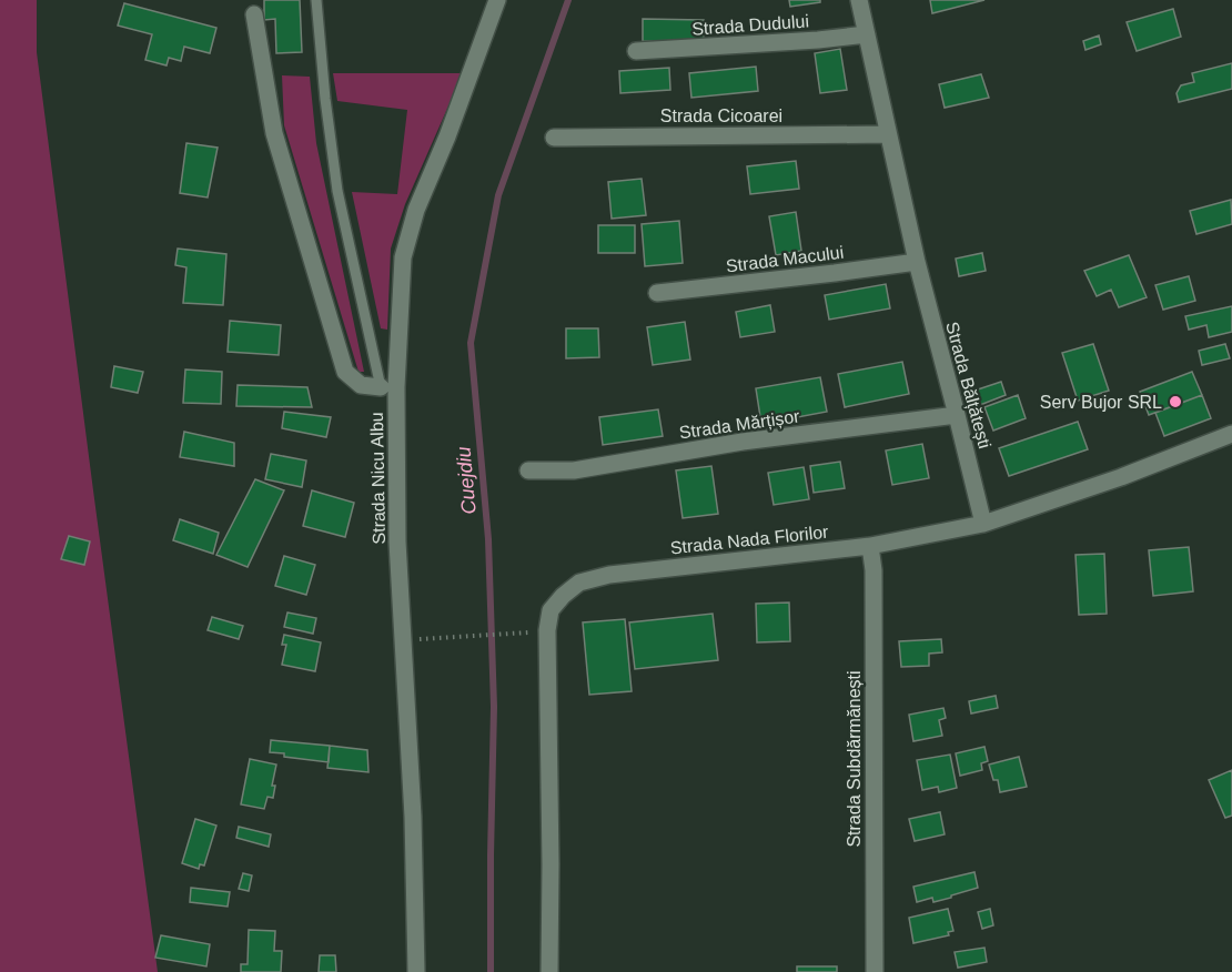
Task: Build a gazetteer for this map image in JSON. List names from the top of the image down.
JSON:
{
  "streets": {
    "street": [
      "Strada Dudului",
      "Strada Cicoarei",
      "Strada Macului",
      "Strada Bălțătești",
      "Strada Mărțișor",
      "Strada Nicu Albu",
      "Strada Nada Florilor",
      "Strada Subdărmănești"
    ]
  },
  "crossings": [
    ["Strada Dudului", "Strada Bălțătești"],
    ["Strada Cicoarei", "Strada Bălțătești"],
    ["Strada Macului", "Strada Bălțătești"],
    ["Strada Bălțătești", "Strada Mărțișor"],
    ["Strada Bălțătești", "Strada Nada Florilor"],
    ["Strada Nada Florilor", "Strada Subdărmănești"]
  ],
  "water": ["Cuejdiu"],
  "places": ["Serv Bujor SRL"]
}
